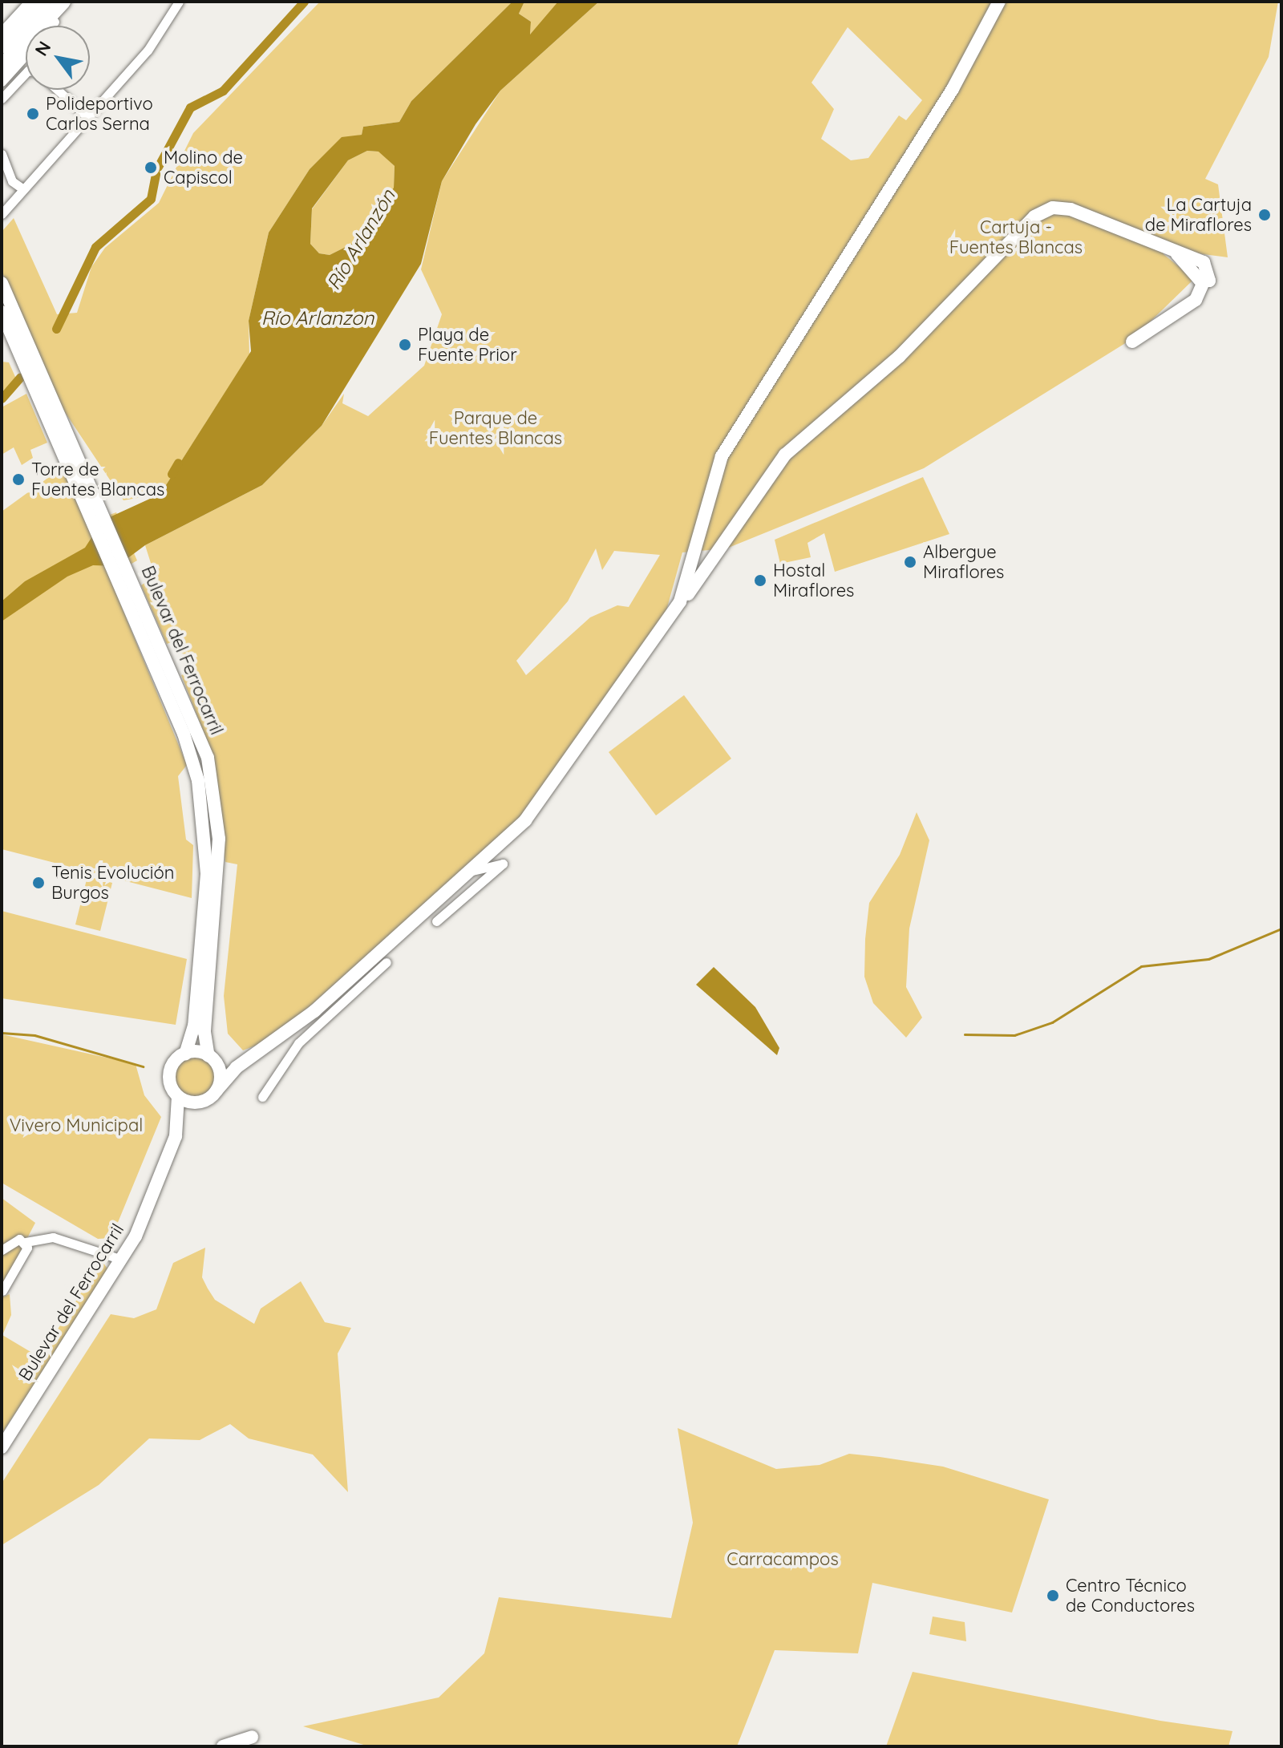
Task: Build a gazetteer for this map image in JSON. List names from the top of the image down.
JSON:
{
  "streets": {
    "main road": ["Bulevar del Ferrocarril"]
  },
  "water": ["Río Arlanzón", "Río Arlanzon"],
  "parks": [
    "Cartuja - Fuentes Blancas",
    "Parque de Fuentes Blancas",
    "Vivero Municipal",
    "Carracampos"
  ],
  "places": [
    "Polideportivo Carlos Serna",
    "Molino de Capiscol",
    "La Cartuja de Miraflores",
    "Playa de Fuente Prior",
    "Torre de Fuentes Blancas",
    "Albergue Miraflores",
    "Hostal Miraflores",
    "Tenis Evolución Burgos",
    "Centro Técnico de Conductores"
  ],
  "north": "top left"
}
